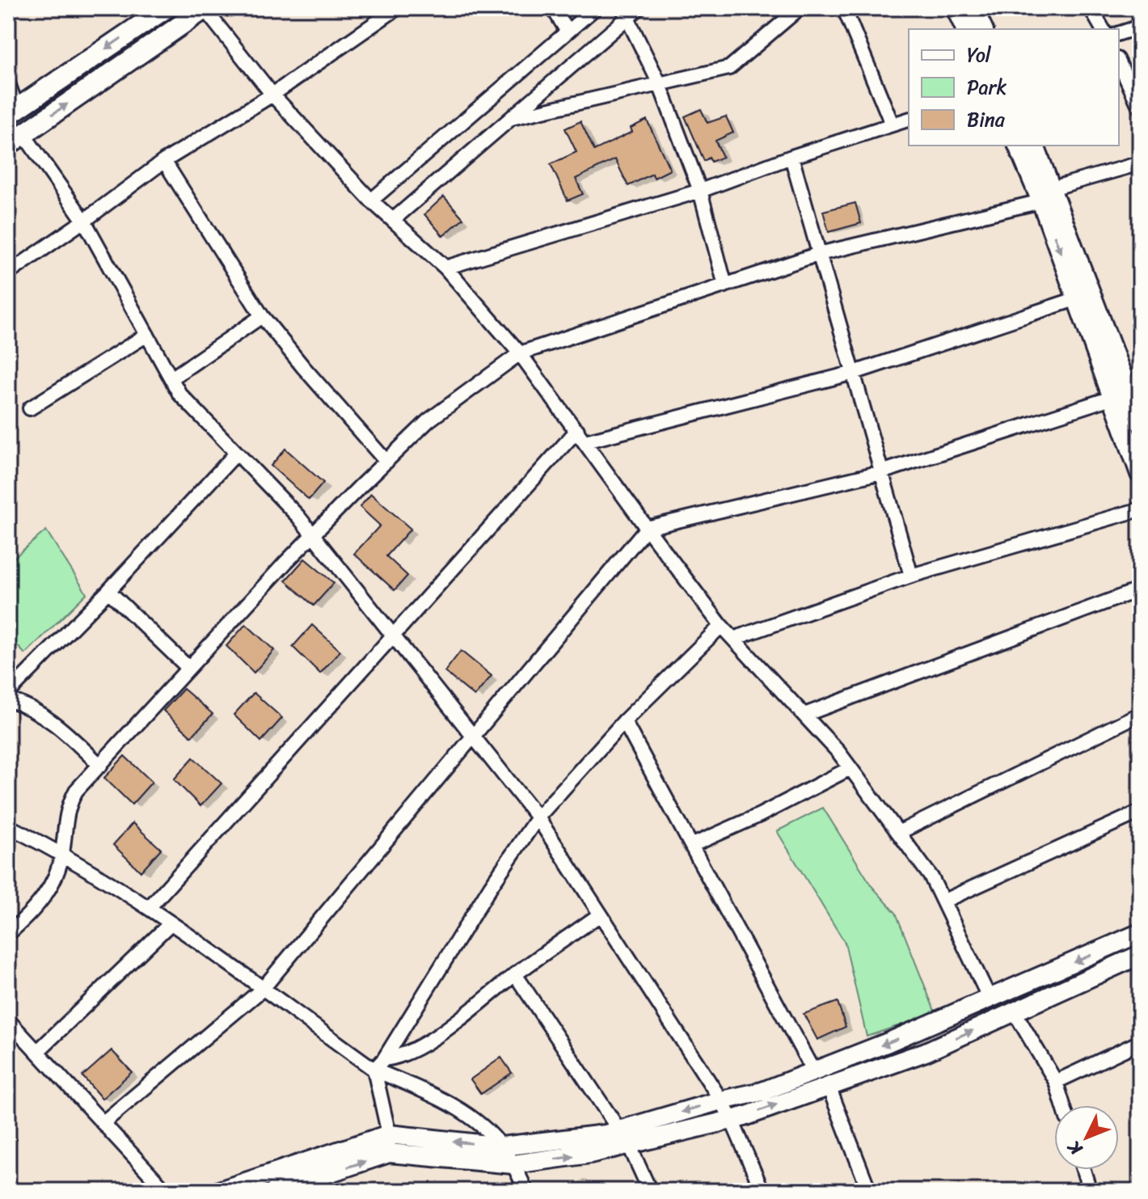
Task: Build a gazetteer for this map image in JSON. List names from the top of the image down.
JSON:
{
  "legend": ["Yol", "Park", "Bina"],
  "north": "bottom left"
}
